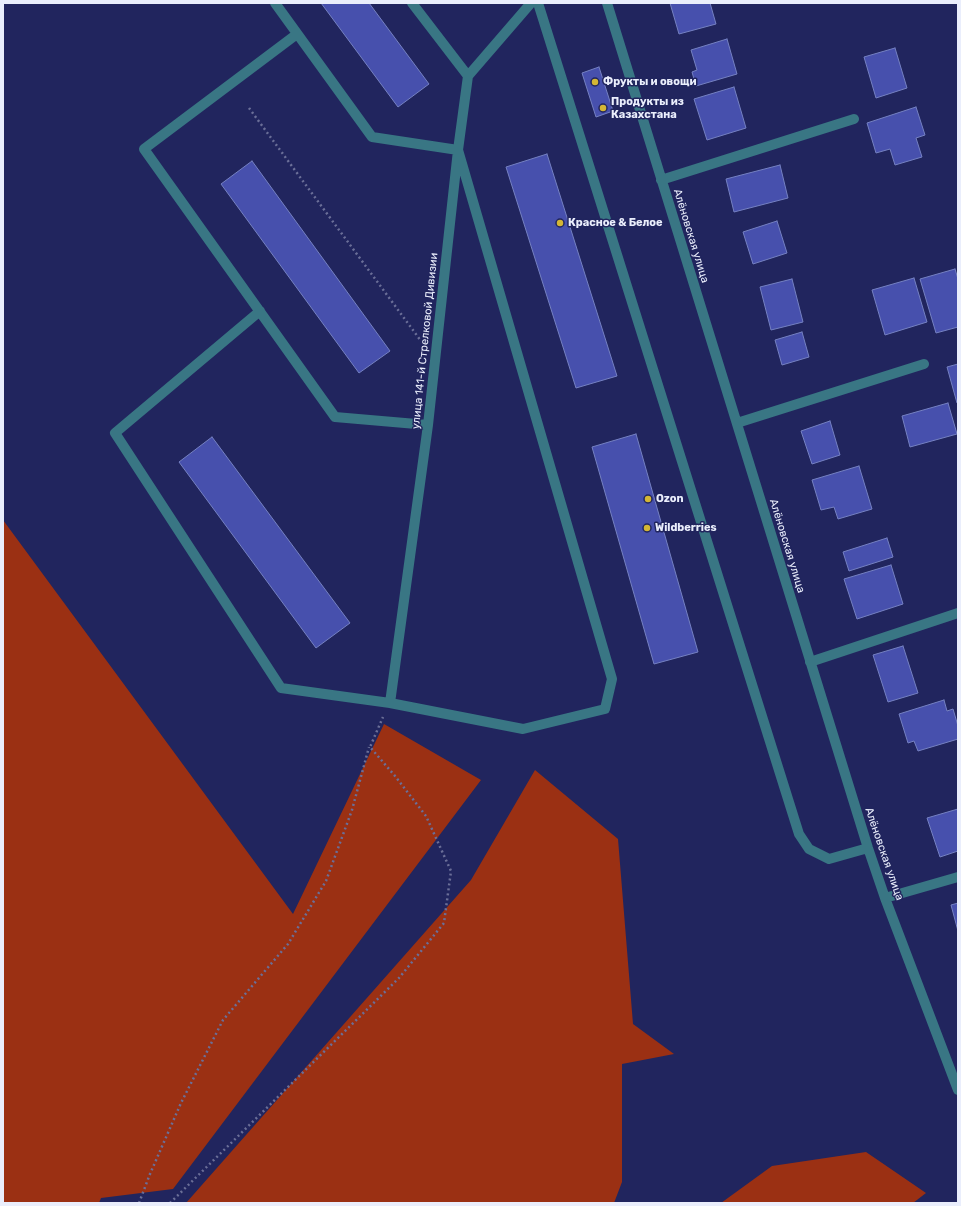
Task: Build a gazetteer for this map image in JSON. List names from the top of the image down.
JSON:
{
  "streets": {
    "street": ["Алёновская улица", "улица 141-й Стрелковой Дивизии"]
  },
  "places": [
    "Фрукты и овощи",
    "Продукты из Казахстана",
    "Красное & Белое",
    "Ozon",
    "Wildberries"
  ]
}
